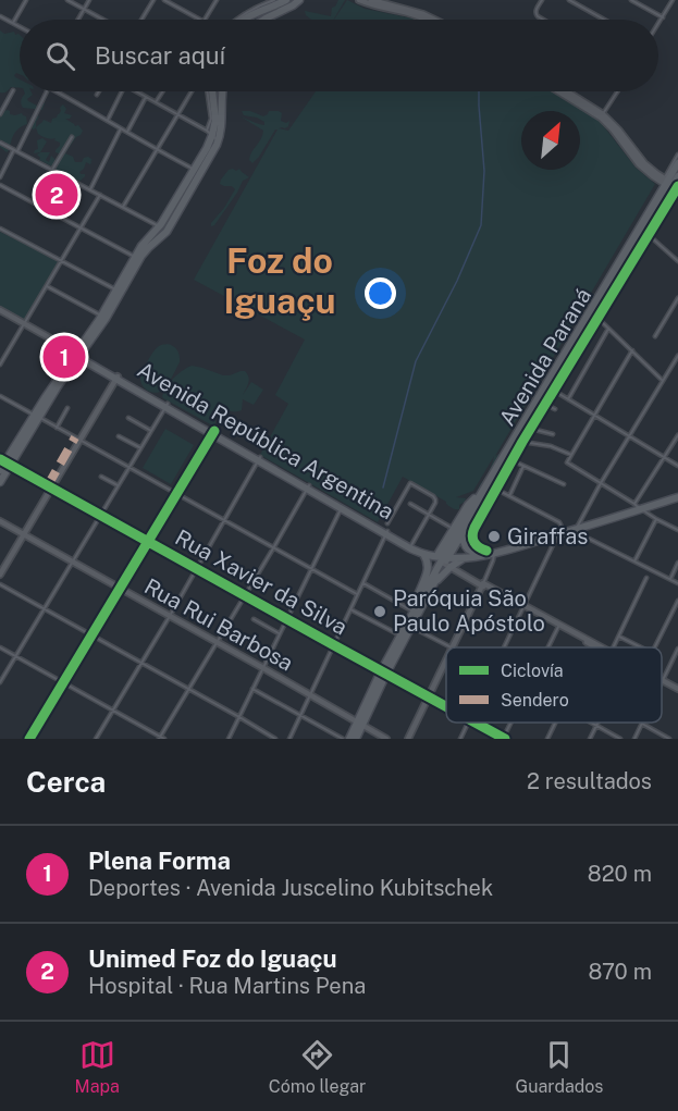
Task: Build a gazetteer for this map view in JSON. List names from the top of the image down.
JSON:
{
  "streets": {
    "main road": ["Avenida Paraná", "Avenida República Argentina", "Rua Rui Barbosa"],
    "street": ["Rua Xavier da Silva"]
  },
  "crossings": [
    ["Avenida Paraná", "Avenida República Argentina"],
    ["Avenida Paraná", "Rua Xavier da Silva"],
    ["Avenida Paraná", "Rua Rui Barbosa"]
  ],
  "districts": ["Foz do Iguaçu"],
  "places": ["Giraffas", "Paróquia São Paulo Apóstolo"],
  "legend": ["Ciclovía", "Sendero"],
  "north": "top right",
  "page": {
    "search": "Buscar aquí",
    "pins": ["2", "1"],
    "heading": ["Cerca", "2 resultados"],
    "list": [
      {
        "mark": "1",
        "name": "Plena Forma",
        "note": "Deportes · Avenida Juscelino Kubitschek",
        "value": "820 m"
      },
      {
        "mark": "2",
        "name": "Unimed Foz do Iguaçu",
        "note": "Hospital · Rua Martins Pena",
        "value": "870 m"
      }
    ],
    "nav": ["Mapa", "Cómo llegar", "Guardados"]
  }
}
